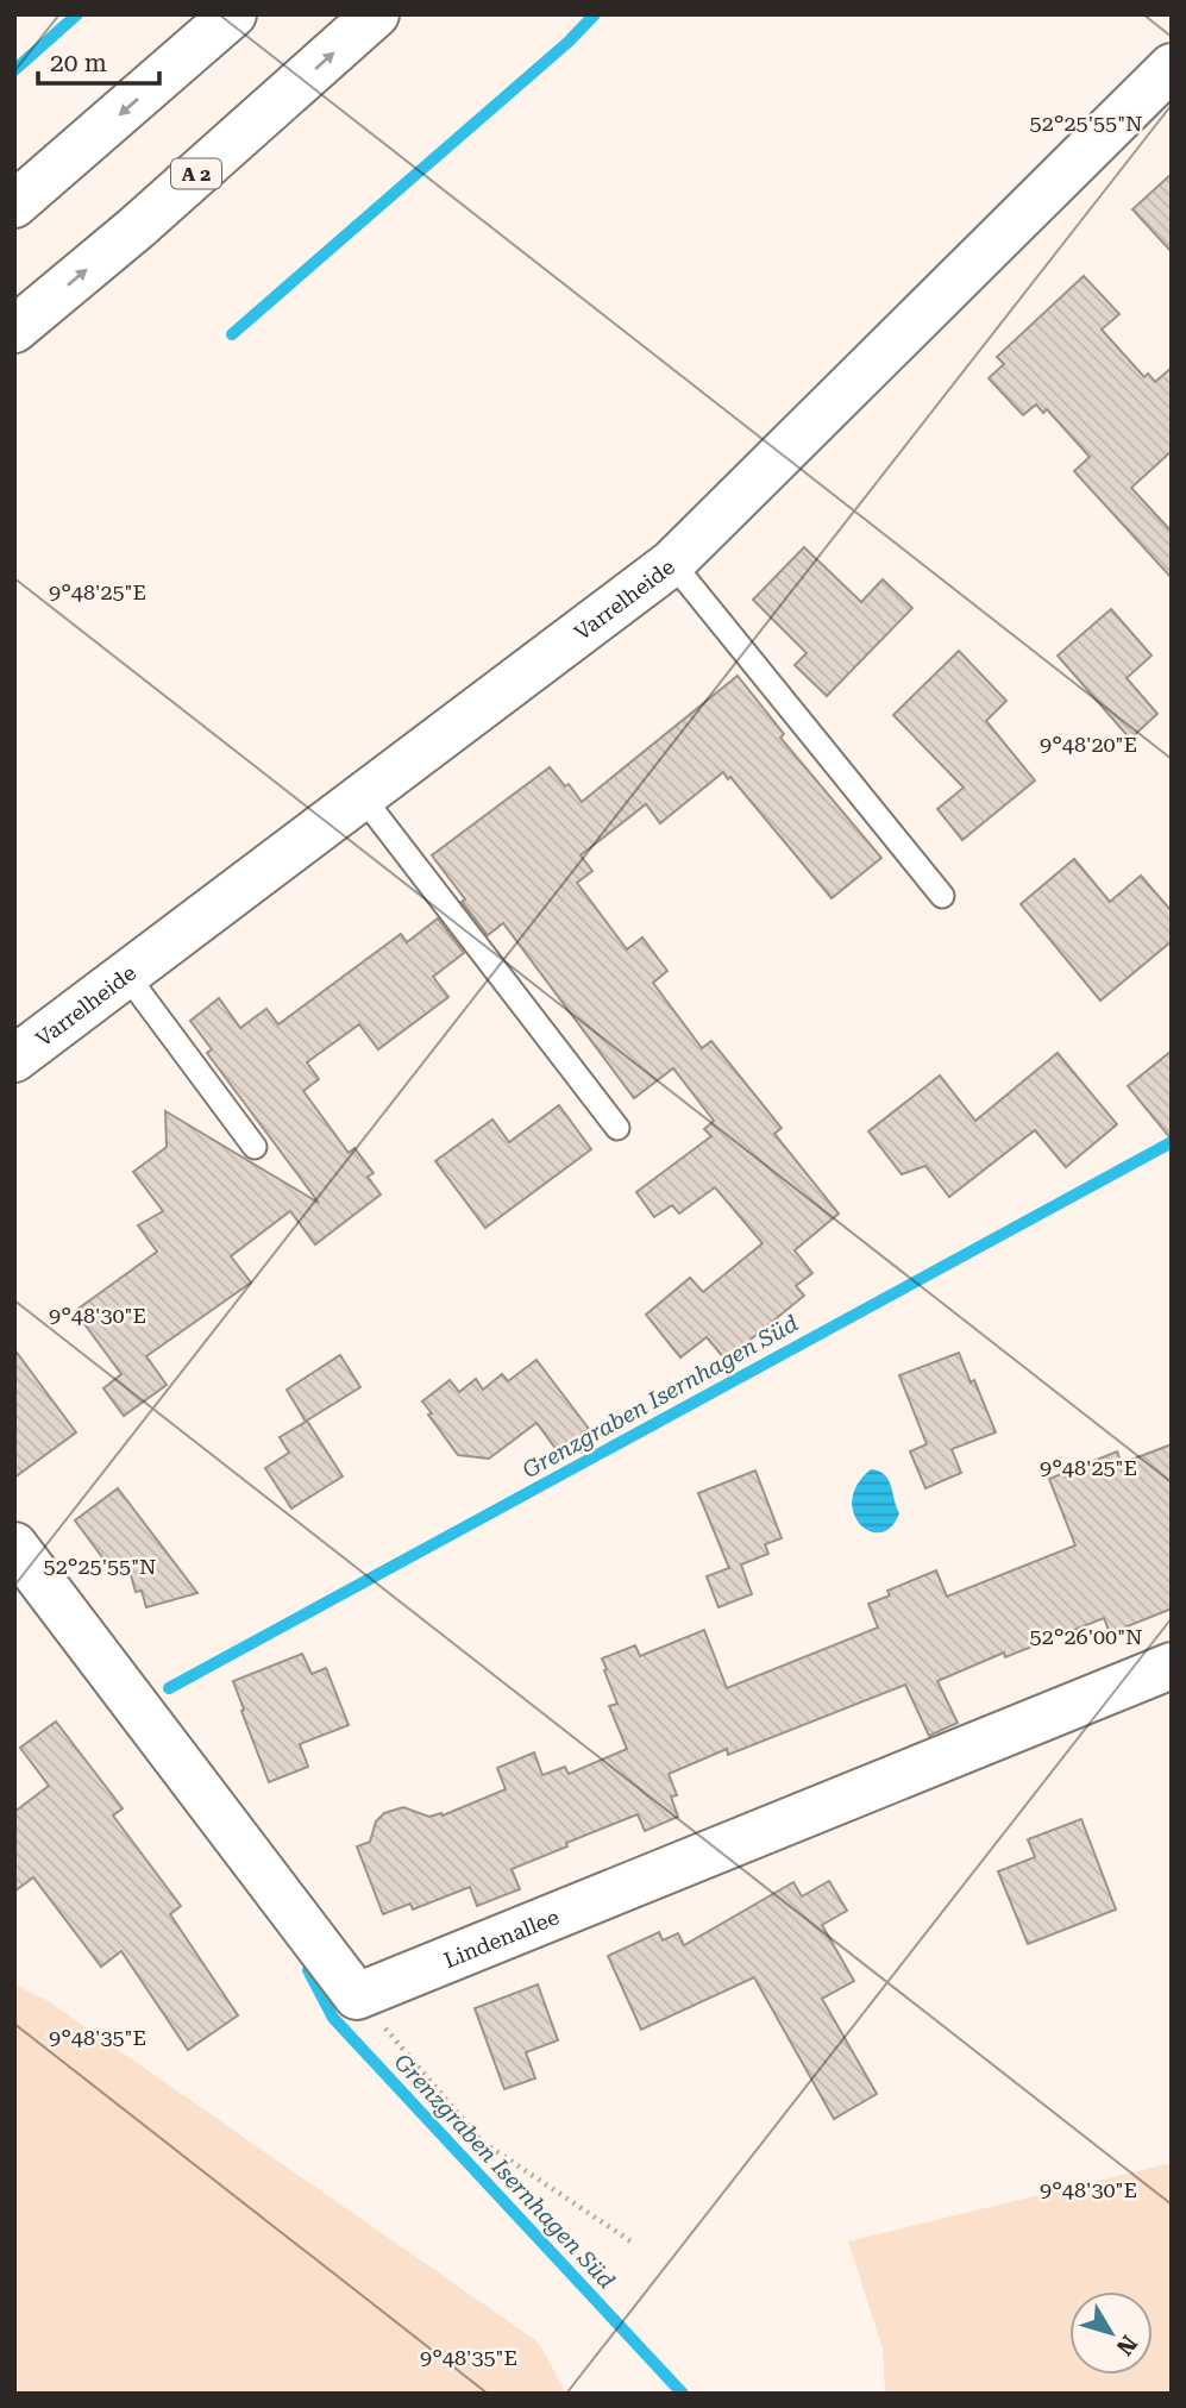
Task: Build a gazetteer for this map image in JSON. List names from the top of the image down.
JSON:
{
  "streets": {
    "main road": ["A 2", "Varrelheide", "Lindenallee"]
  },
  "water": ["Grenzgraben Isernhagen Süd"],
  "scale_bar": "20 m",
  "north": "bottom right",
  "coordinates": [
    "52°25'55\"N",
    "9°48'25\"E",
    "9°48'20\"E",
    "9°48'30\"E",
    "52°26'00\"N",
    "9°48'35\"E"
  ]
}
